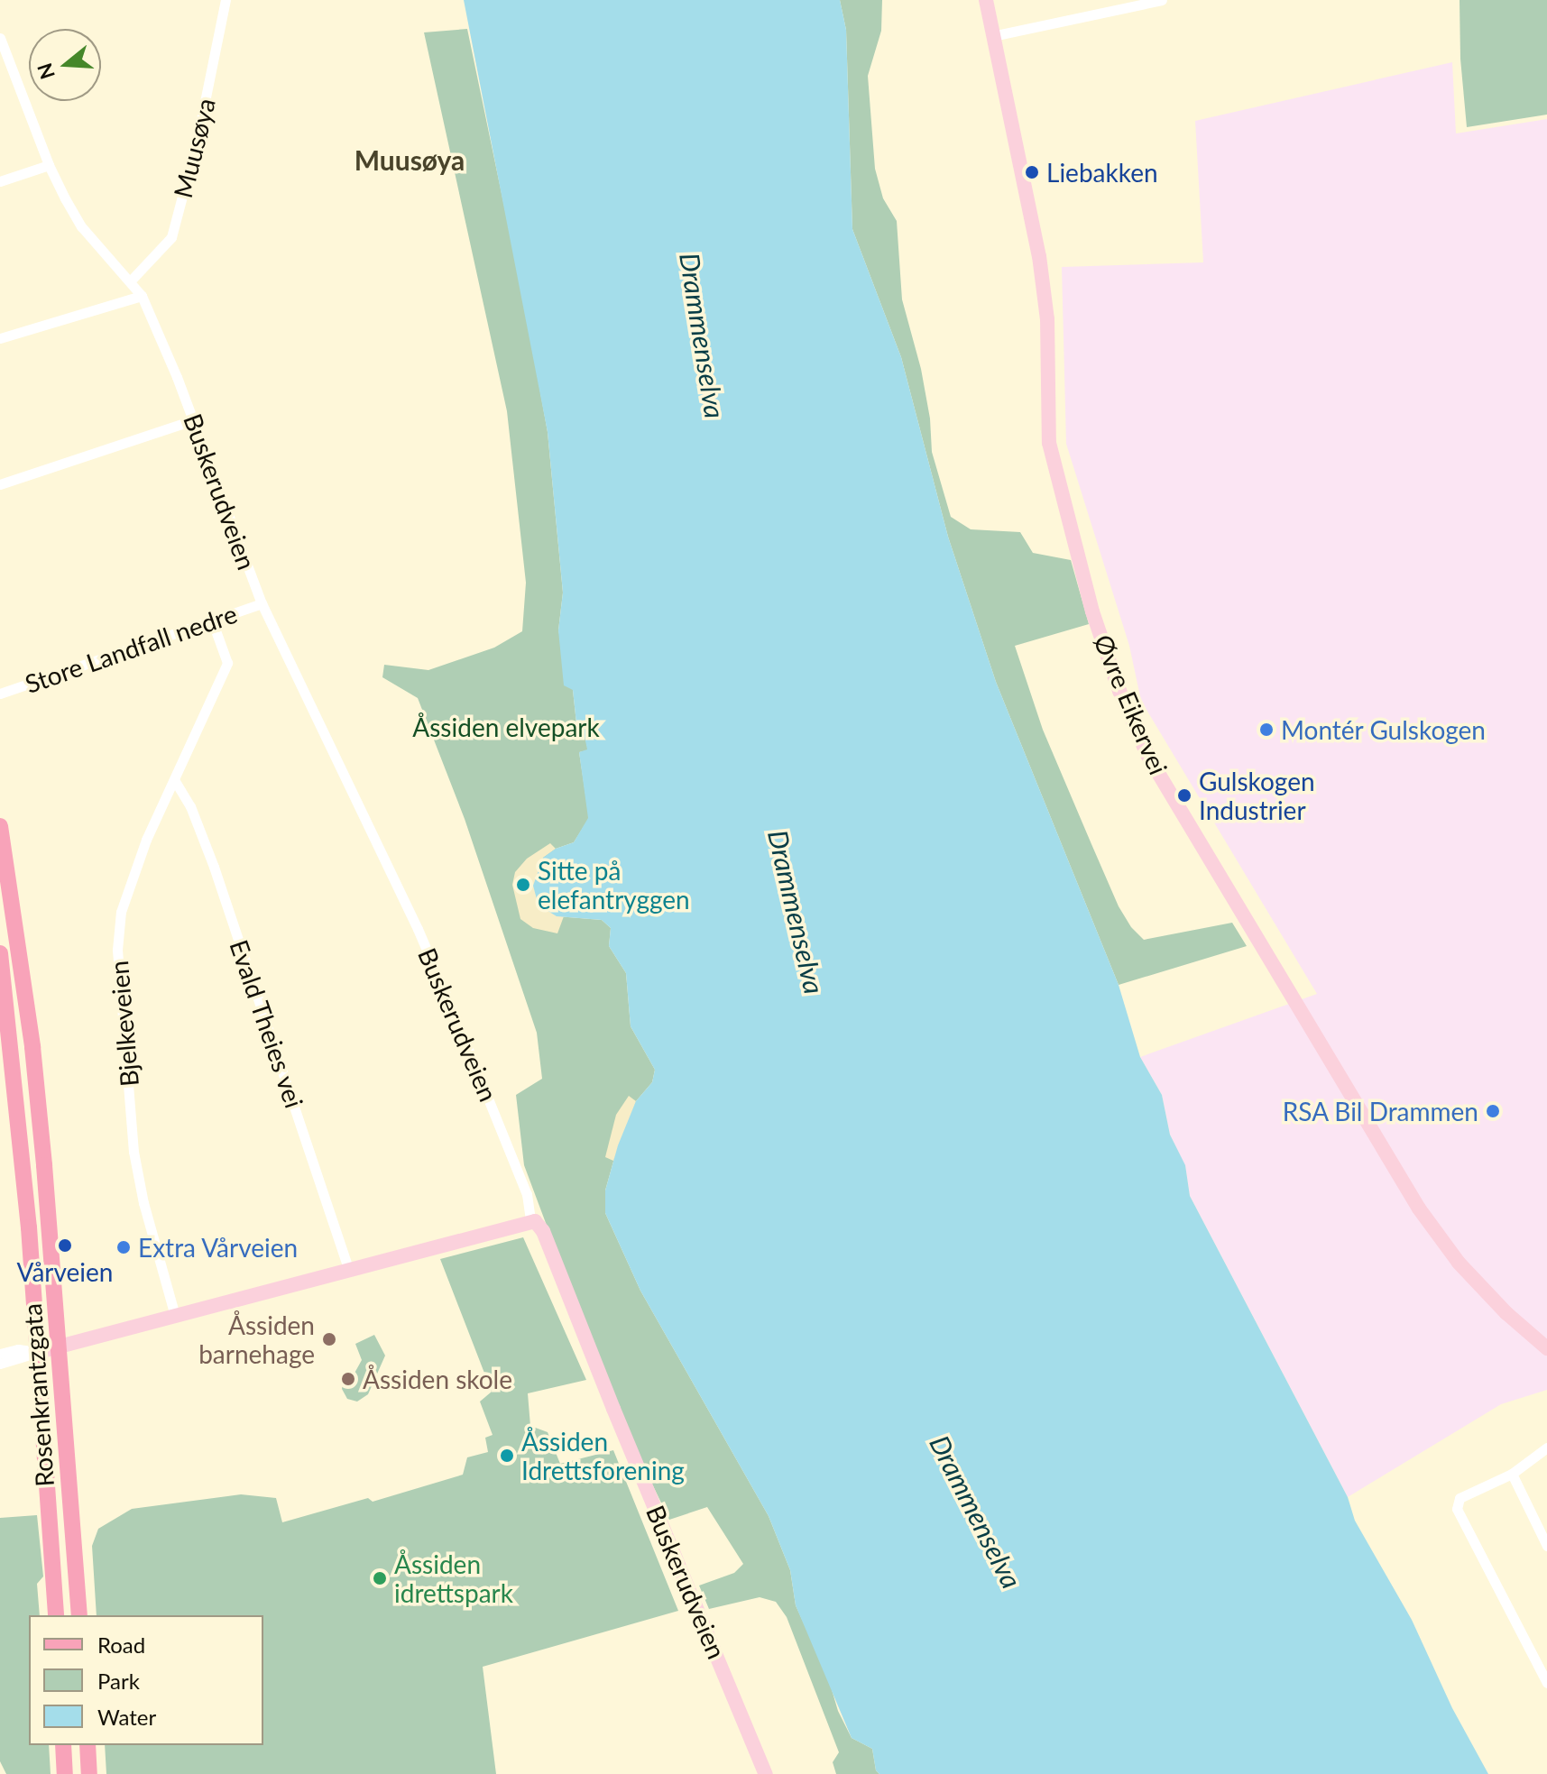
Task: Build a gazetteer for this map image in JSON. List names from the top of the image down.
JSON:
{
  "streets": {
    "main road": ["Buskerudveien", "Øvre Eikervei", "Rosenkrantzgata"],
    "street": [
      "Muusøya",
      "Store Landfall nedre",
      "Bjelkeveien",
      "Evald Theies vei"
    ]
  },
  "crossings": [
    ["Muusøya", "Buskerudveien"],
    ["Buskerudveien", "Store Landfall nedre"],
    ["Store Landfall nedre", "Bjelkeveien"],
    ["Bjelkeveien", "Evald Theies vei"]
  ],
  "districts": ["Muusøya"],
  "water": ["Drammenselva"],
  "parks": ["Åssiden elvepark"],
  "places": [
    "Liebakken",
    "Montér Gulskogen",
    "Gulskogen Industrier",
    "Sitte på elefantryggen",
    "RSA Bil Drammen",
    "Vårveien",
    "Extra Vårveien",
    "Åssiden barnehage",
    "Åssiden skole",
    "Åssiden Idrettsforening",
    "Åssiden idrettspark"
  ],
  "legend": ["Road", "Park", "Water"],
  "north": "left"
}
